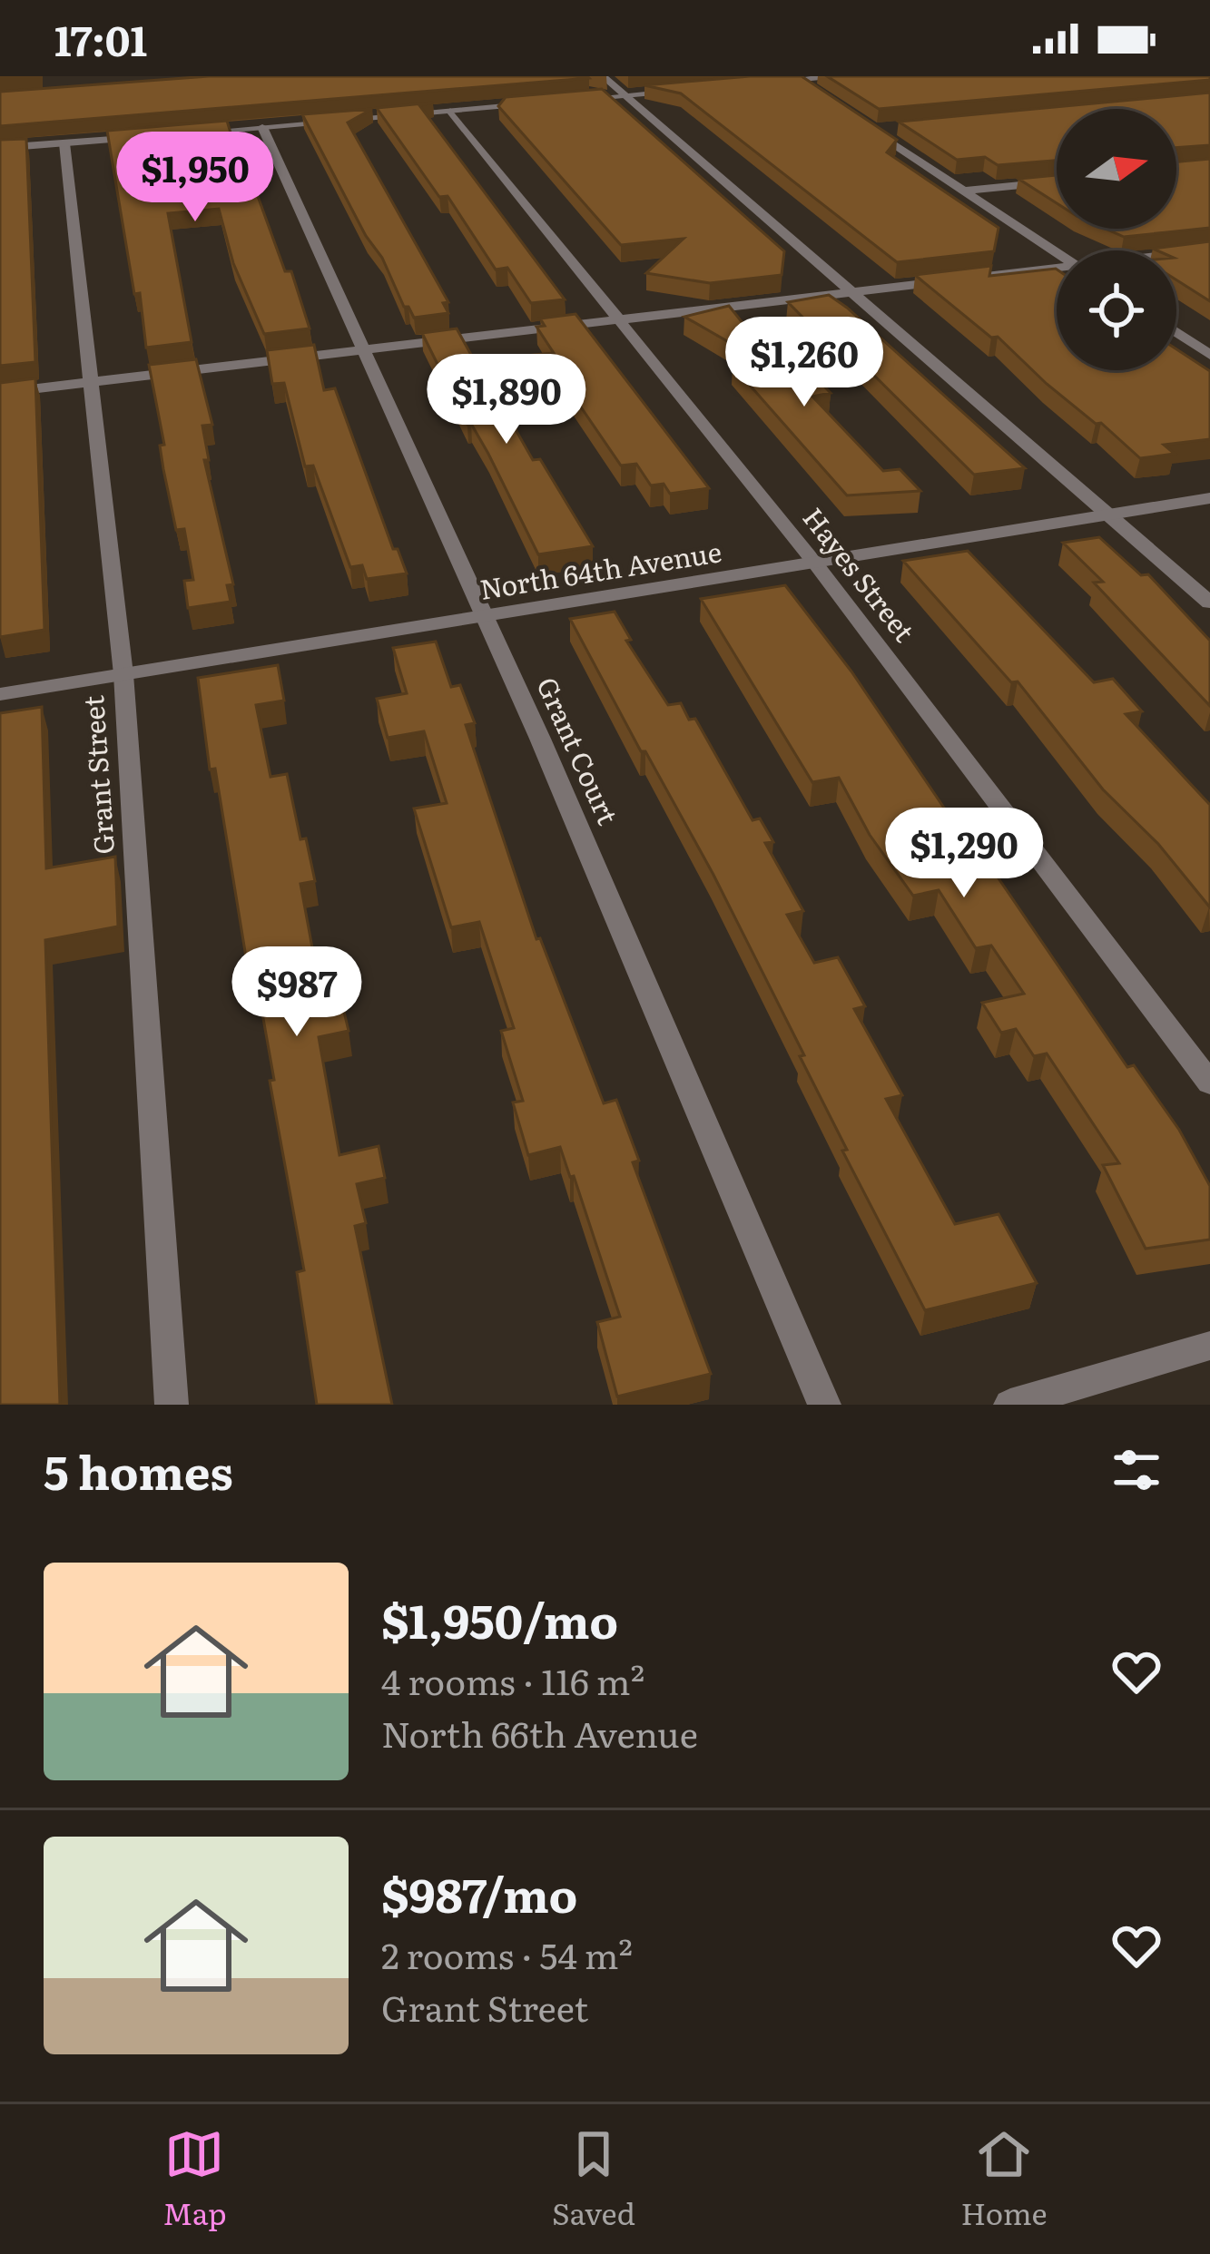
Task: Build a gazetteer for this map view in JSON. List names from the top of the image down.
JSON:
{
  "streets": {
    "street": [
      "North 64th Avenue",
      "Hayes Street",
      "Grant Court",
      "Grant Street"
    ]
  },
  "crossings": [
    ["North 64th Avenue", "Hayes Street"],
    ["North 64th Avenue", "Grant Court"],
    ["North 64th Avenue", "Grant Street"]
  ],
  "north": "right",
  "page": {
    "status": "17:01",
    "price": [
      "$1,950",
      "$1,260",
      "$1,890",
      "$1,290",
      "$987"
    ],
    "heading": "5 homes",
    "list": [
      {
        "name": "$1,950/mo",
        "note": "4 rooms · 116 m² · North 66th Avenue"
      },
      {
        "name": "$987/mo",
        "note": "2 rooms · 54 m² · Grant Street"
      }
    ],
    "tabs": ["Map", "Saved", "Home"]
  }
}
